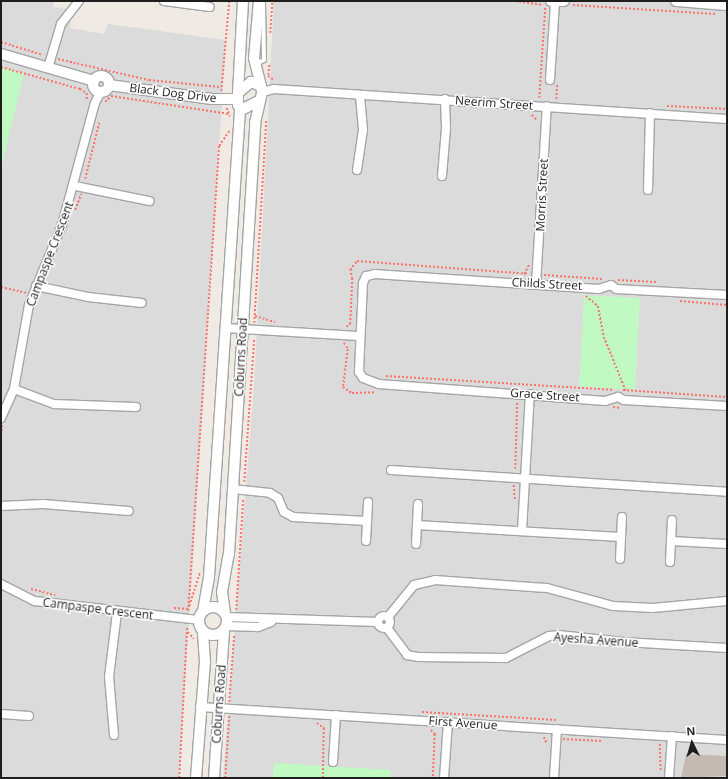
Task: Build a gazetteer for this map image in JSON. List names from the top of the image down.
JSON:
{
  "streets": {
    "street": [
      "Black Dog Drive",
      "Neerim Street",
      "Morris Street",
      "Campaspe Crescent",
      "Childs Street",
      "Coburns Road",
      "Grace Street",
      "Ayesha Avenue",
      "First Avenue"
    ]
  },
  "crossings": [
    ["Black Dog Drive", "Campaspe Crescent"],
    ["Black Dog Drive", "Coburns Road"],
    ["Neerim Street", "Morris Street"],
    ["Neerim Street", "Coburns Road"],
    ["Morris Street", "Childs Street"],
    ["Campaspe Crescent", "Coburns Road"],
    ["Childs Street", "Grace Street"],
    ["Coburns Road", "First Avenue"]
  ],
  "north": "top"
}
